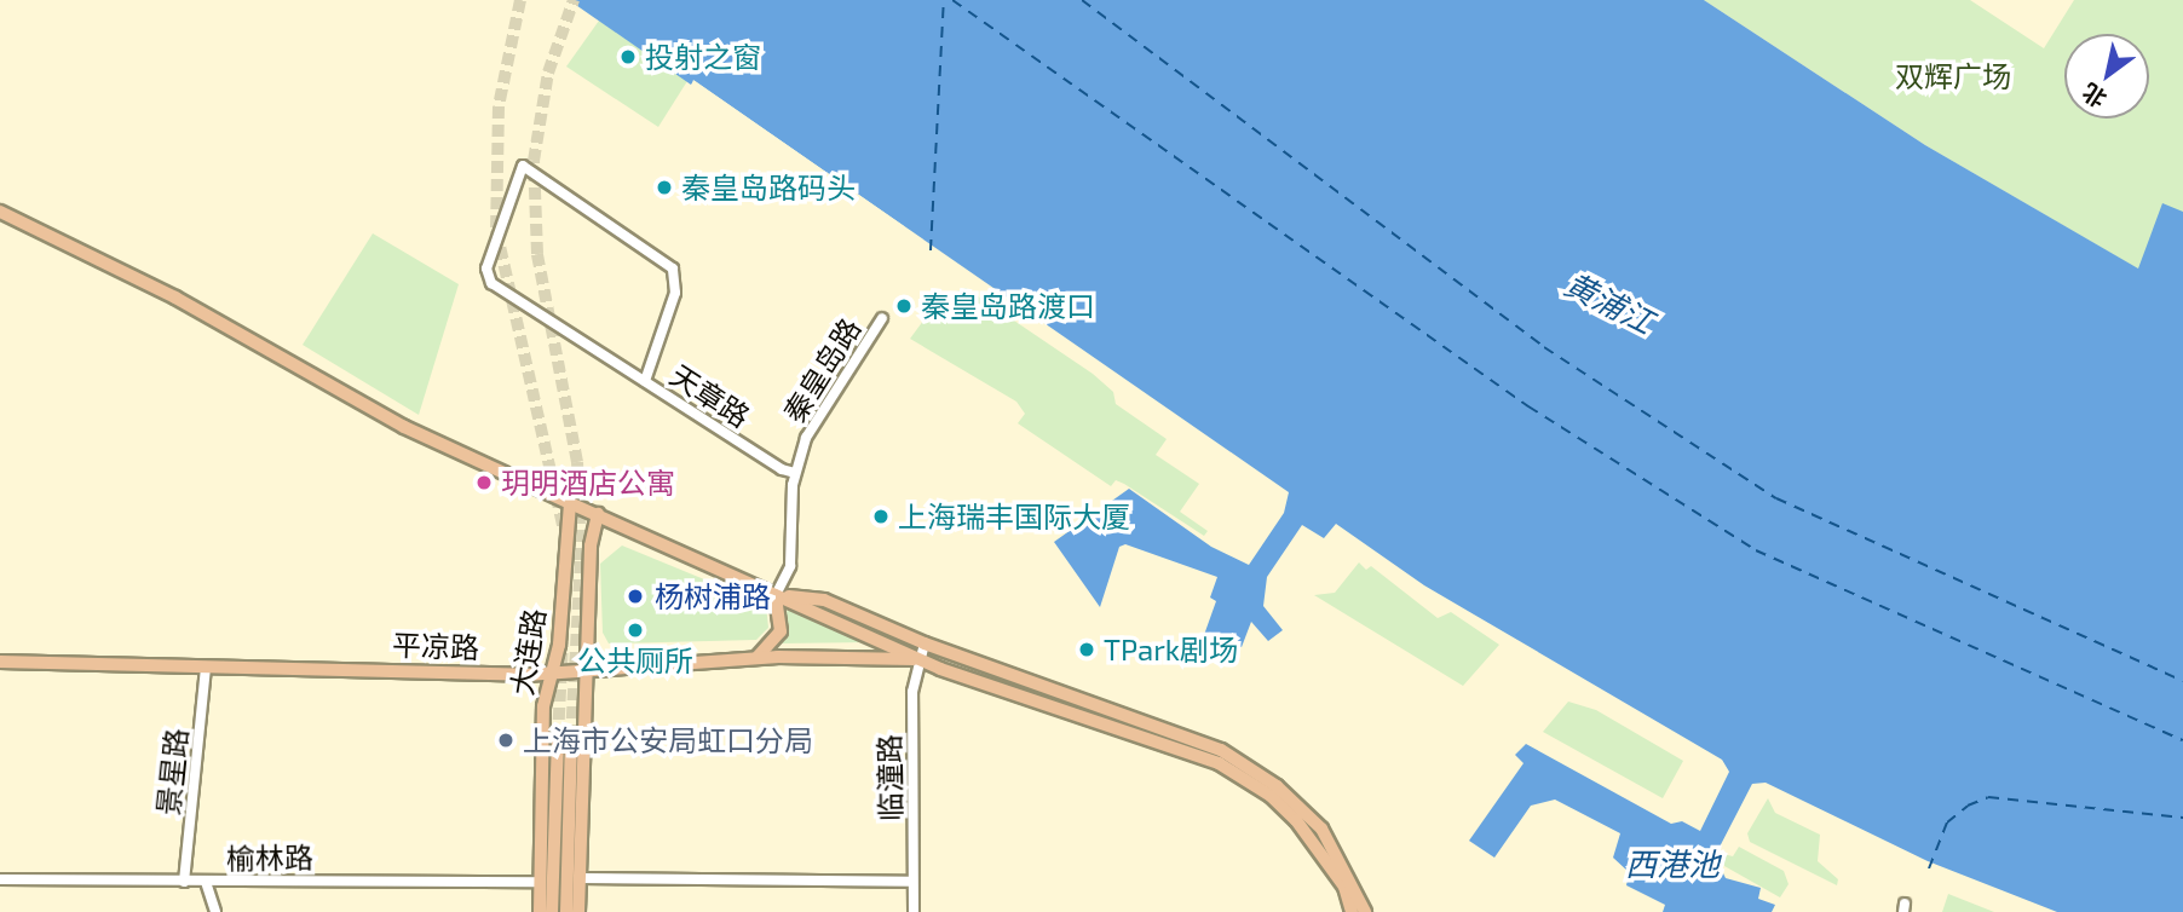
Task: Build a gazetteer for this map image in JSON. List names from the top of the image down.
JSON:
{
  "streets": {
    "main road": ["平凉路", "大连路"],
    "street": [
      "秦皇岛路",
      "天章路",
      "景星路",
      "临潼路",
      "榆林路"
    ]
  },
  "crossings": [
    ["秦皇岛路", "天章路"],
    ["平凉路", "大连路"],
    ["平凉路", "景星路"],
    ["平凉路", "临潼路"],
    ["大连路", "榆林路"],
    ["景星路", "榆林路"]
  ],
  "water": ["黄浦江", "西港池"],
  "parks": ["双辉广场"],
  "places": [
    "投射之窗",
    "秦皇岛路码头",
    "秦皇岛路渡口",
    "玥明酒店公寓",
    "上海瑞丰国际大厦",
    "杨树浦路",
    "公共厕所",
    "TPark剧场",
    "上海市公安局虹口分局"
  ],
  "north": "bottom left"
}
